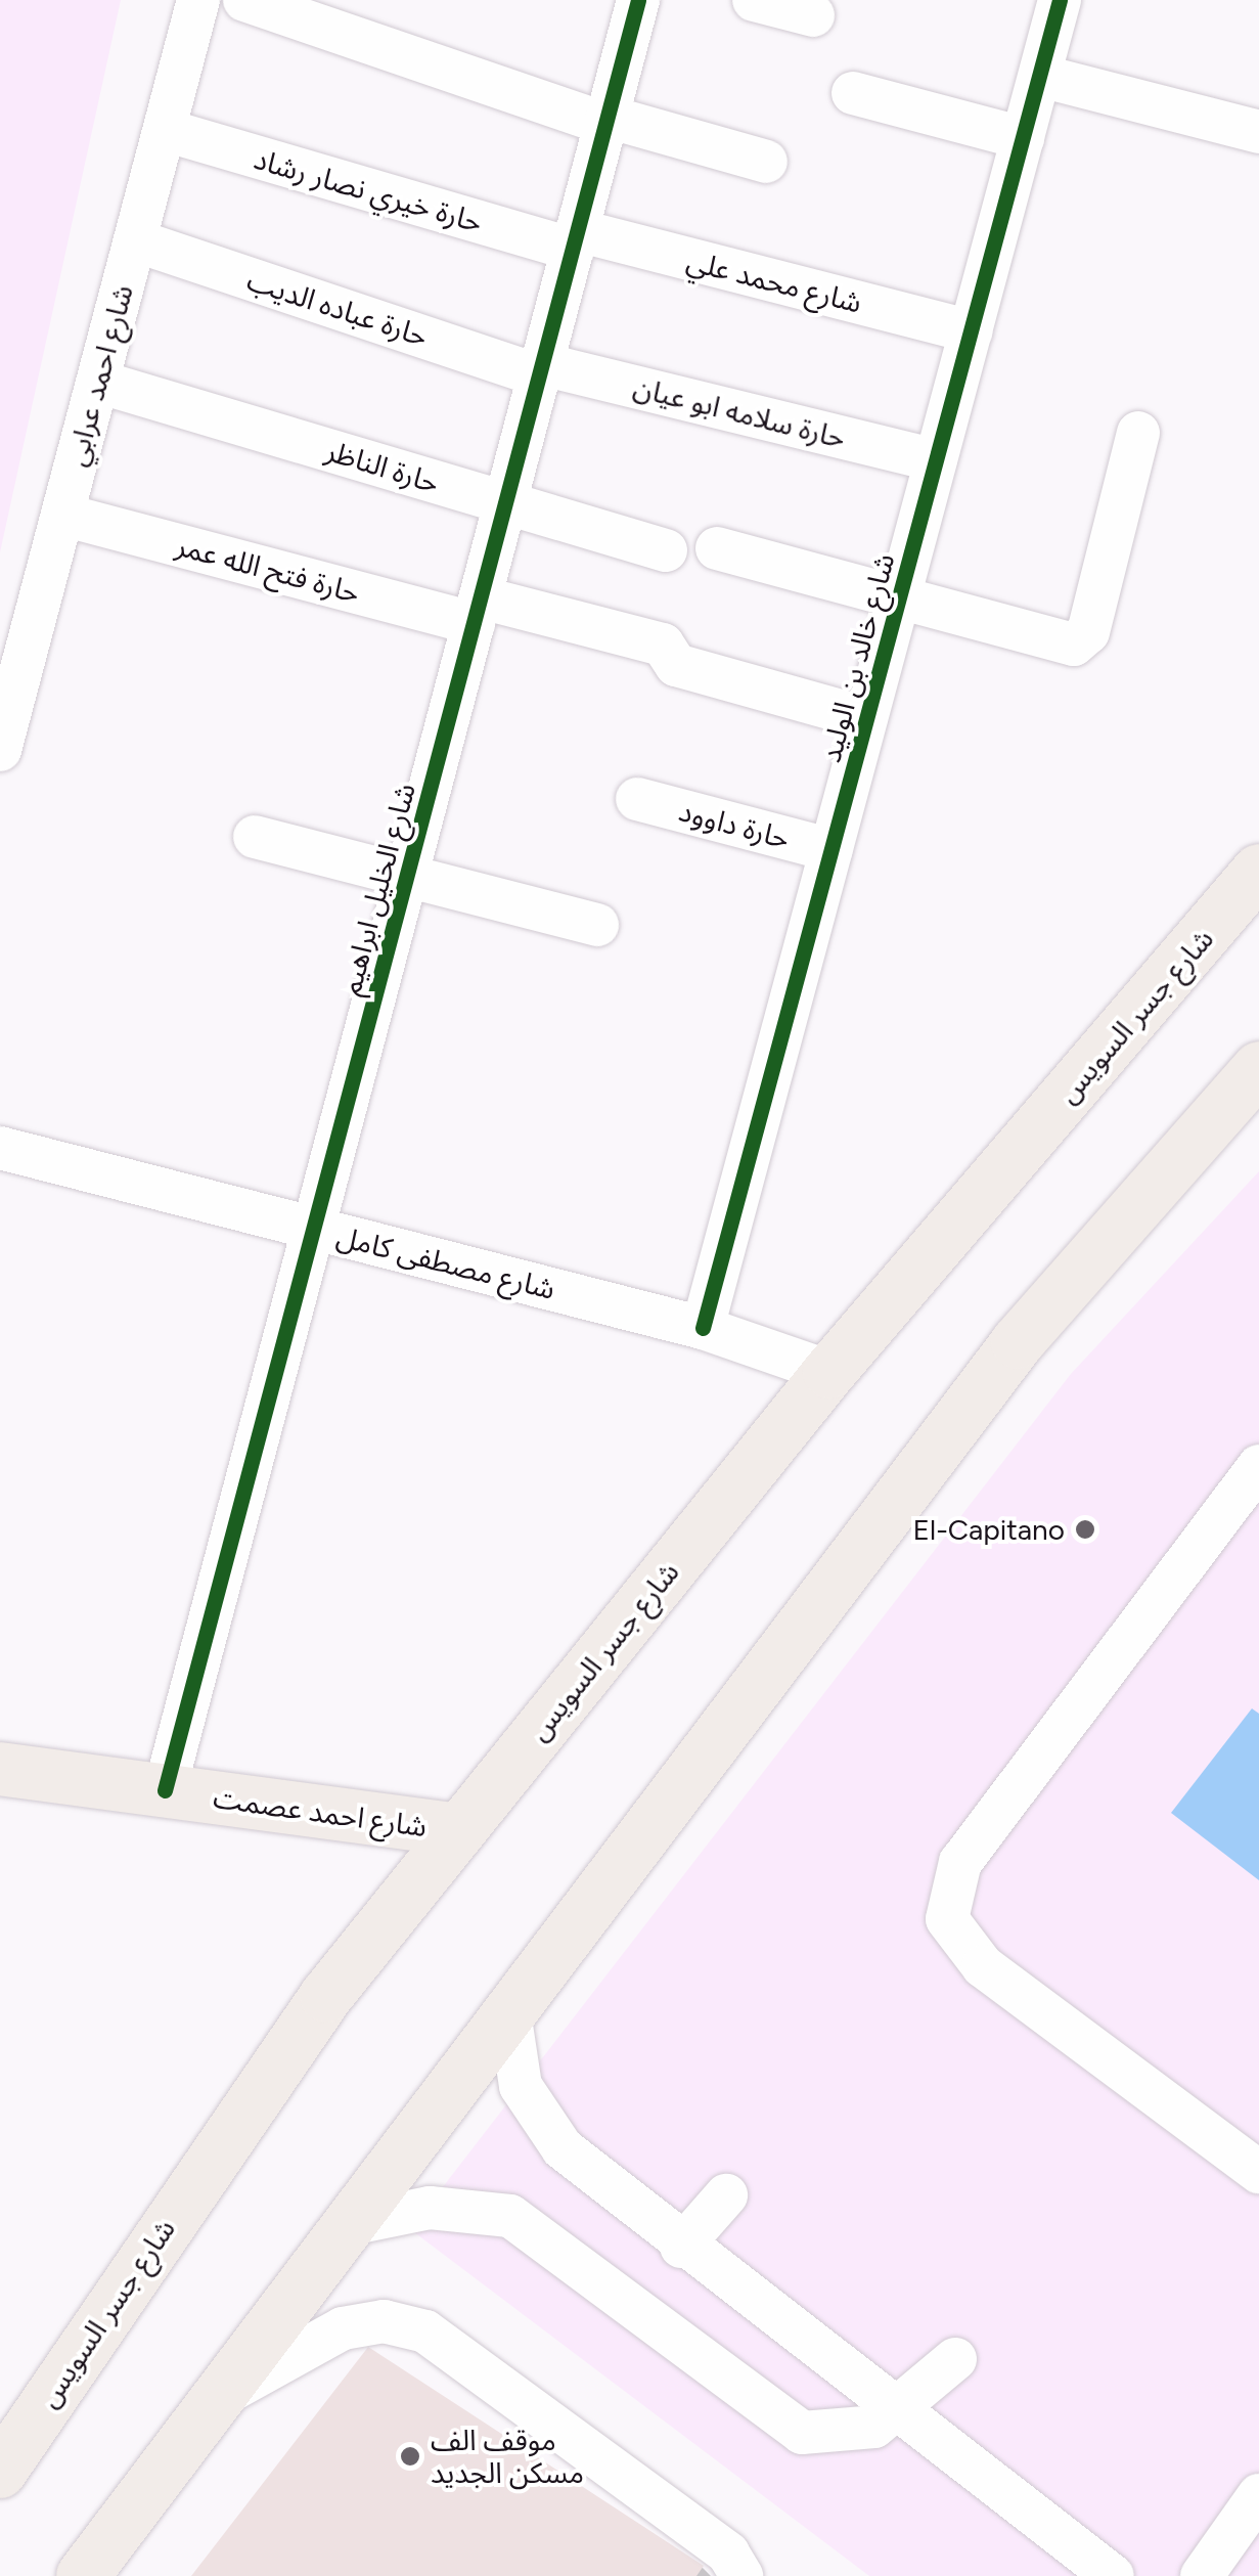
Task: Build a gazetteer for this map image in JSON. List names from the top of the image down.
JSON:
{
  "streets": {
    "main road": ["شارع جسر السويس", "شارع احمد عصمت"],
    "street": [
      "حارة خيري نصار رشاد",
      "شارع محمد علي",
      "حارة عباده الديب",
      "شارع احمد عرابي",
      "حارة سلامه ابو عيان",
      "حارة الناظر",
      "حارة فتح الله عمر",
      "شارع خالد بن الوليد",
      "حارة داوود",
      "شارع الخليل ابراهيم",
      "شارع مصطفى كامل"
    ]
  },
  "crossings": [
    ["حارة خيري نصار رشاد", "شارع محمد علي"],
    ["حارة خيري نصار رشاد", "شارع احمد عرابي"],
    ["حارة خيري نصار رشاد", "شارع الخليل ابراهيم"],
    ["شارع محمد علي", "شارع خالد بن الوليد"],
    ["شارع محمد علي", "شارع الخليل ابراهيم"],
    ["حارة عباده الديب", "شارع احمد عرابي"],
    ["حارة عباده الديب", "حارة سلامه ابو عيان"],
    ["حارة عباده الديب", "شارع الخليل ابراهيم"],
    ["شارع احمد عرابي", "حارة الناظر"],
    ["شارع احمد عرابي", "حارة فتح الله عمر"],
    ["حارة سلامه ابو عيان", "شارع خالد بن الوليد"],
    ["حارة سلامه ابو عيان", "شارع الخليل ابراهيم"],
    ["حارة الناظر", "شارع الخليل ابراهيم"],
    ["حارة فتح الله عمر", "شارع خالد بن الوليد"],
    ["حارة فتح الله عمر", "شارع الخليل ابراهيم"],
    ["شارع خالد بن الوليد", "حارة داوود"],
    ["شارع خالد بن الوليد", "شارع مصطفى كامل"],
    ["شارع الخليل ابراهيم", "شارع مصطفى كامل"],
    ["شارع الخليل ابراهيم", "شارع احمد عصمت"],
    ["شارع جسر السويس", "شارع مصطفى كامل"],
    ["شارع جسر السويس", "شارع احمد عصمت"]
  ],
  "places": ["El-Capitano", "موقف الف مسكن الجديد"]
}
